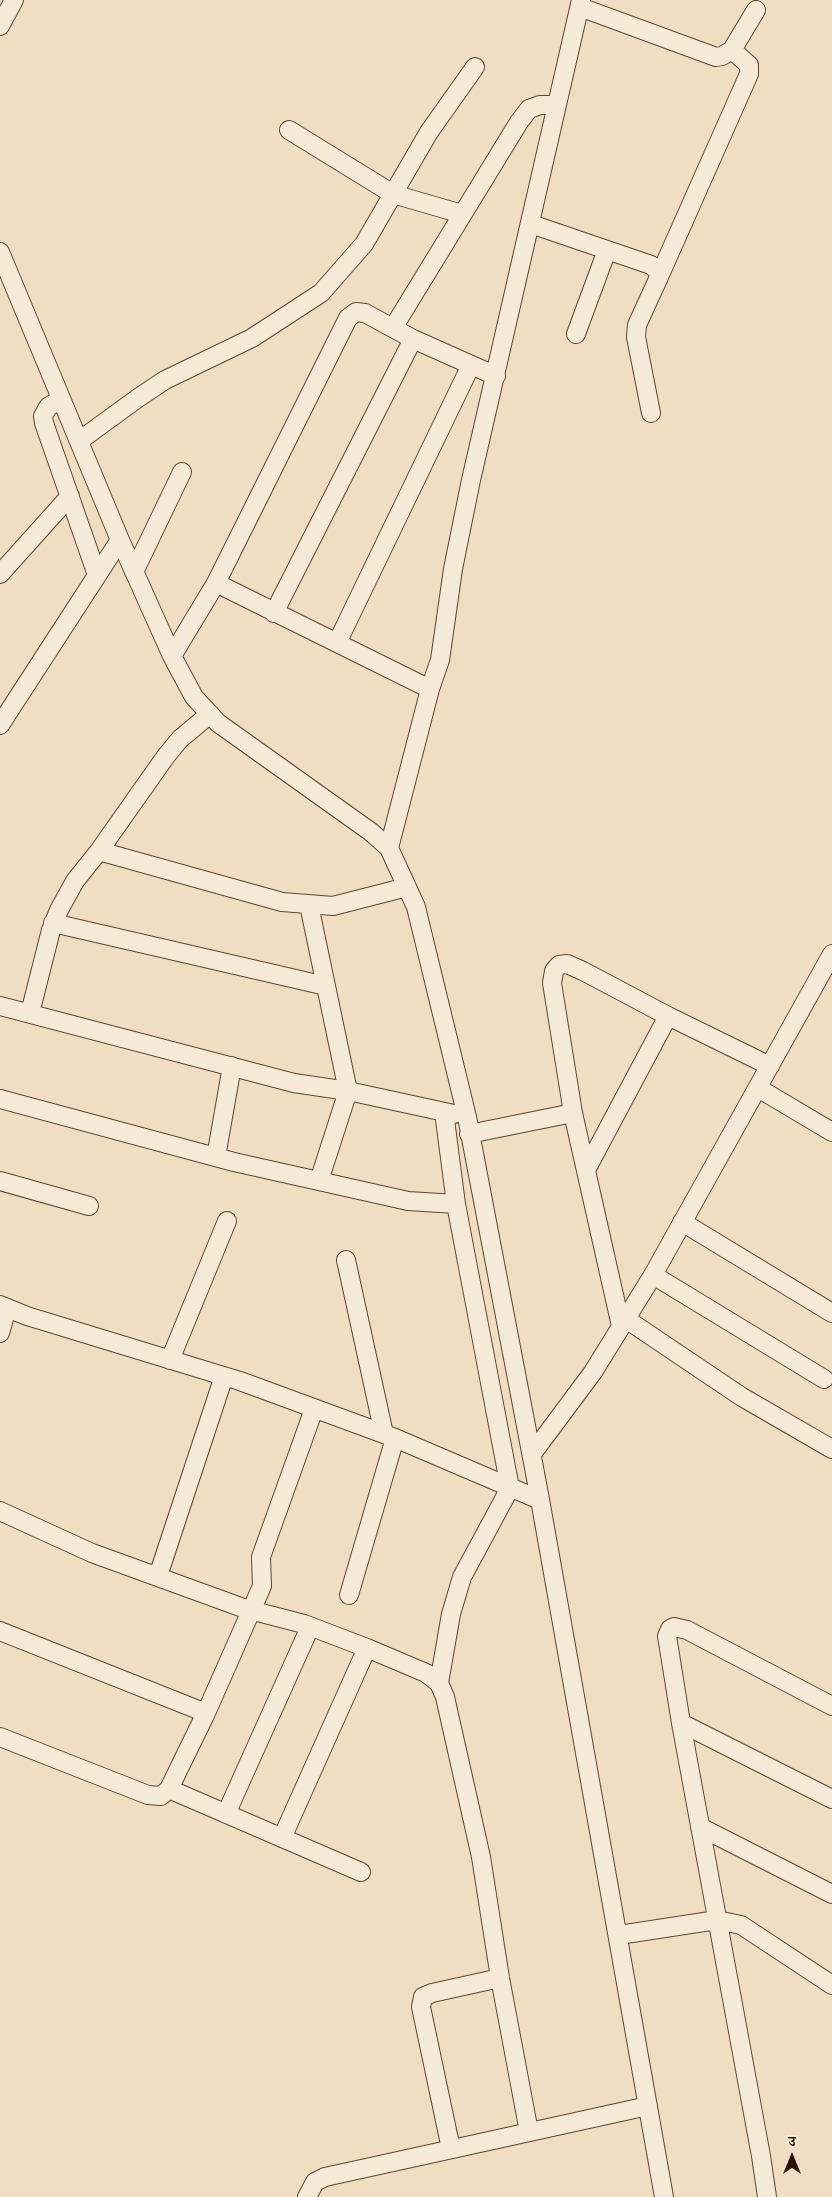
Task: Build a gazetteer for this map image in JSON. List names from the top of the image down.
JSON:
{
  "north": "top"
}
